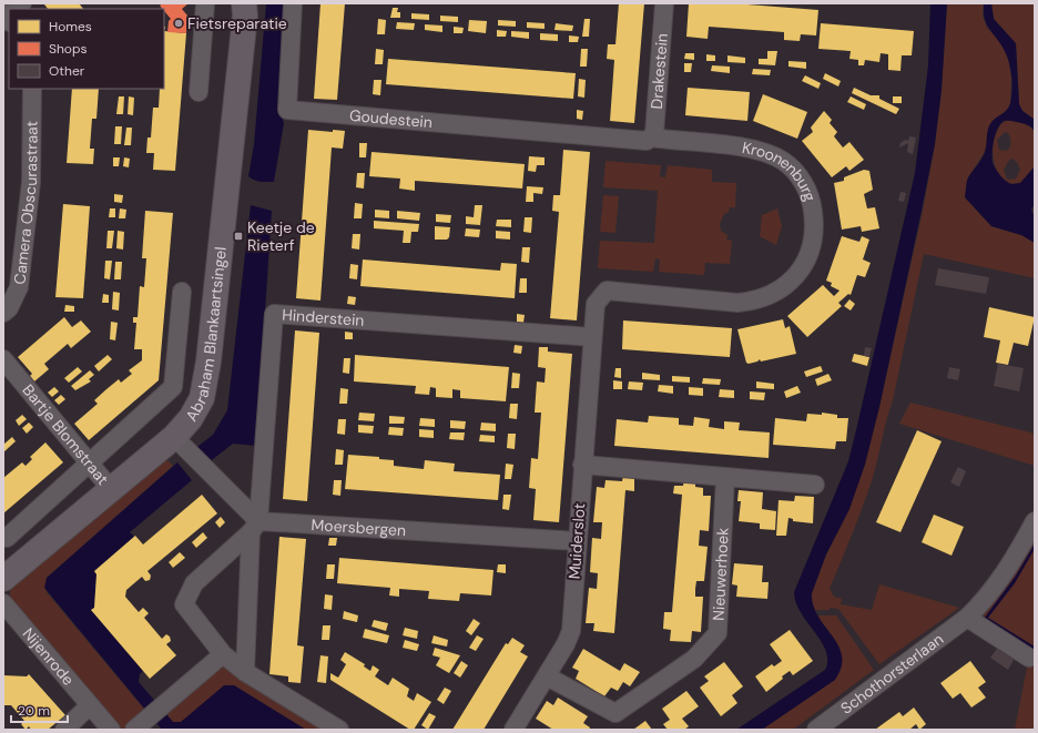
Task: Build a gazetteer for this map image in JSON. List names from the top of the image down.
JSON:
{
  "streets": {
    "street": [
      "Drakestein",
      "Goudestein",
      "Kroonenburg",
      "Camera Obscurastraat",
      "Hinderstein",
      "Abraham Blankaartsingel",
      "Bartje Blomstraat",
      "Moersbergen",
      "Muiderslot",
      "Nieuwerhoek",
      "Nijenrode",
      "Schothorsterlaan"
    ]
  },
  "crossings": [
    ["Drakestein", "Kroonenburg"],
    ["Goudestein", "Kroonenburg"],
    ["Kroonenburg", "Hinderstein"],
    ["Kroonenburg", "Muiderslot"],
    ["Hinderstein", "Moersbergen"],
    ["Hinderstein", "Muiderslot"],
    ["Abraham Blankaartsingel", "Bartje Blomstraat"],
    ["Moersbergen", "Muiderslot"],
    ["Muiderslot", "Nieuwerhoek"]
  ],
  "places": {
    "other": ["Fietsreparatie"],
    "transit": ["Keetje de Rieterf"]
  },
  "legend": ["Homes", "Shops", "Other"],
  "scale_bar": "20 m"
}
